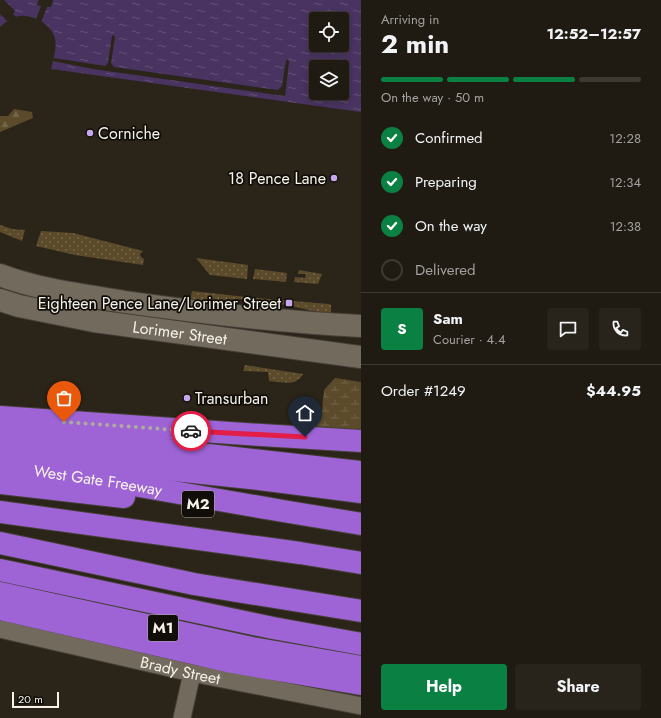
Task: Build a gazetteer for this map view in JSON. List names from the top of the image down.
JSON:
{
  "streets": {
    "highway": ["West Gate Freeway", "M1"],
    "main road": ["Lorimer Street"],
    "street": ["Brady Street"]
  },
  "places": {
    "other": ["Corniche", "18 Pence Lane", "Transurban"],
    "transit": ["Eighteen Pence Lane/Lorimer Street"]
  },
  "scale_bar": "20 m",
  "page": {
    "heading": ["2 min", "Arriving in", "12:52–12:57"],
    "panel": [
      "Sam",
      "Courier · 4.4",
      "Order #1249",
      "$44.95"
    ],
    "bar": "On the way · 50 m",
    "list": [
      ["Confirmed", "12:28"],
      ["Preparing", "12:34"],
      ["On the way", "12:38"],
      "Delivered"
    ],
    "round": "S",
    "buttons": ["Help", "Share"],
    "scale": "20 m"
  }
}
